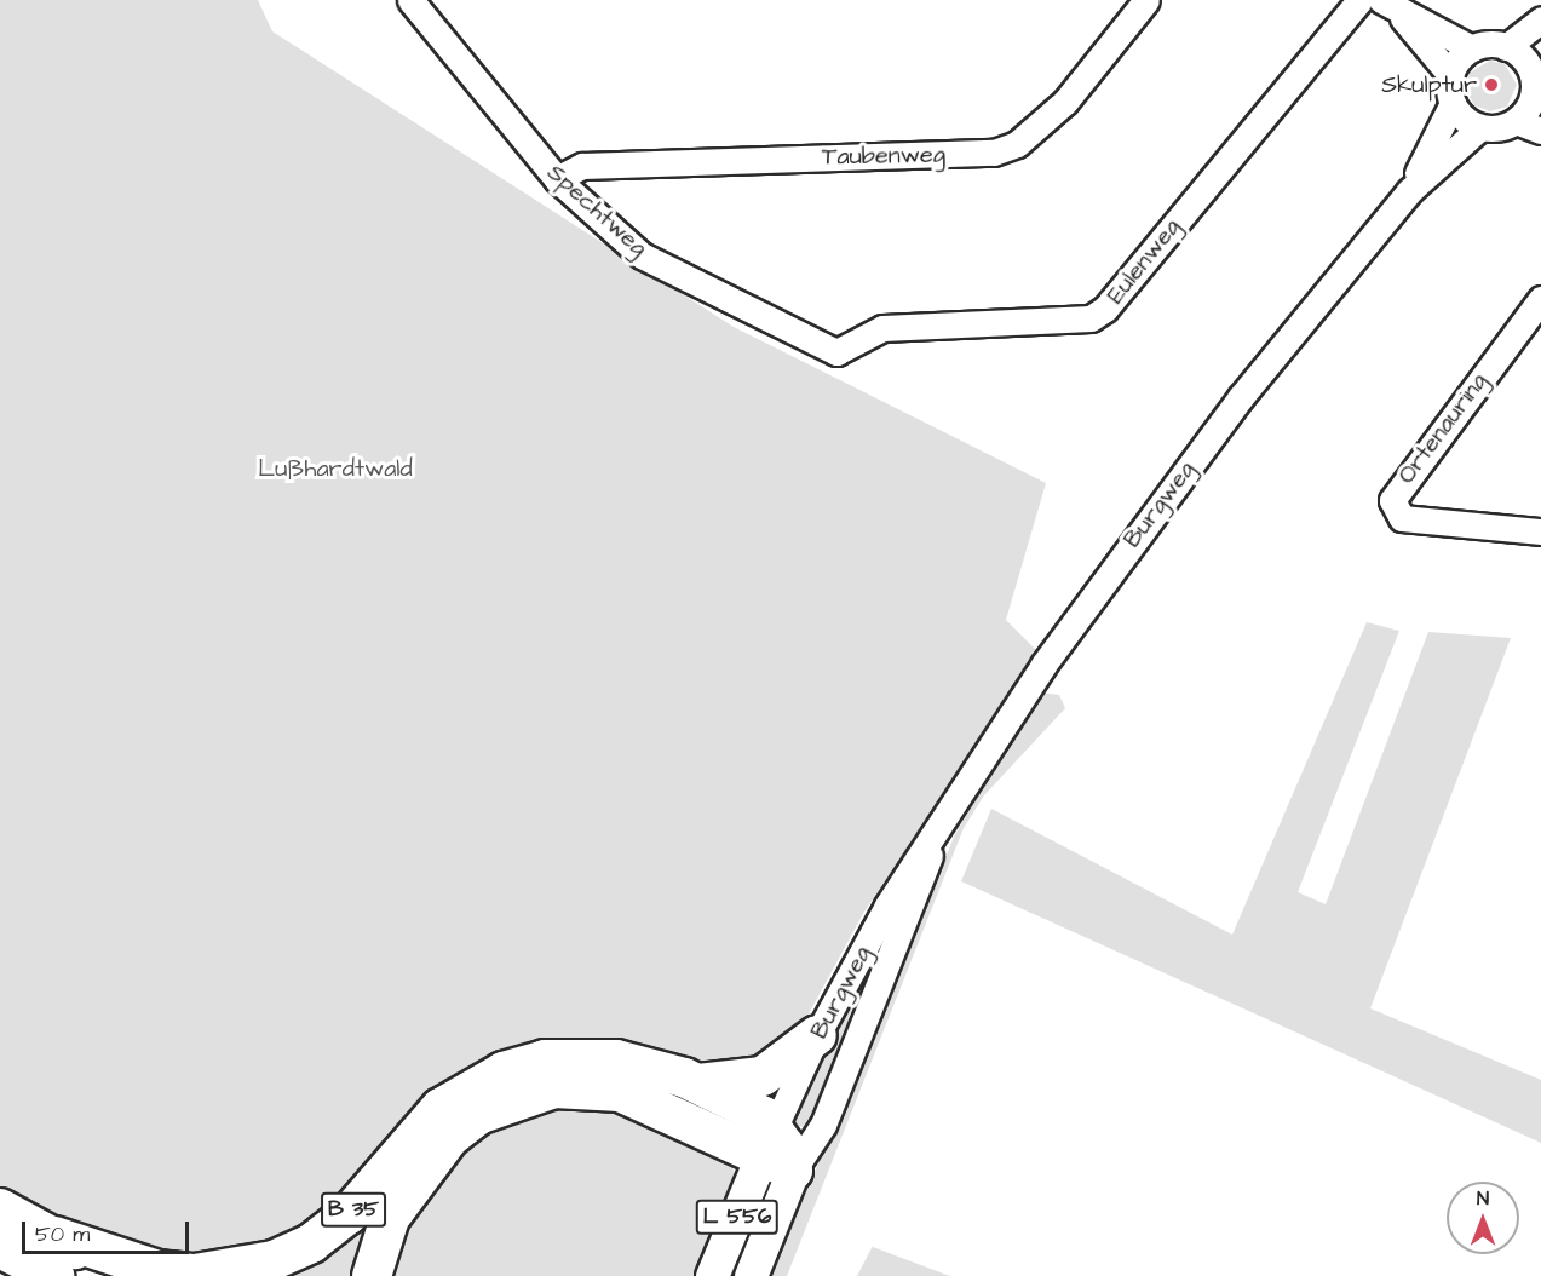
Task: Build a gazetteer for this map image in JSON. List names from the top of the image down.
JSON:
{
  "streets": {
    "highway": ["B 35"],
    "main road": ["L 556"],
    "street": [
      "Taubenweg",
      "Spechtweg",
      "Eulenweg",
      "Ortenauring",
      "Burgweg"
    ]
  },
  "crossings": [
    ["Taubenweg", "Spechtweg"],
    ["Spechtweg", "Eulenweg"],
    ["Burgweg", "B 35"],
    ["Burgweg", "L 556"],
    ["B 35", "L 556"]
  ],
  "parks": ["Lußhardtwald"],
  "places": ["Skulptur"],
  "scale_bar": "50 m",
  "north": "top"
}
